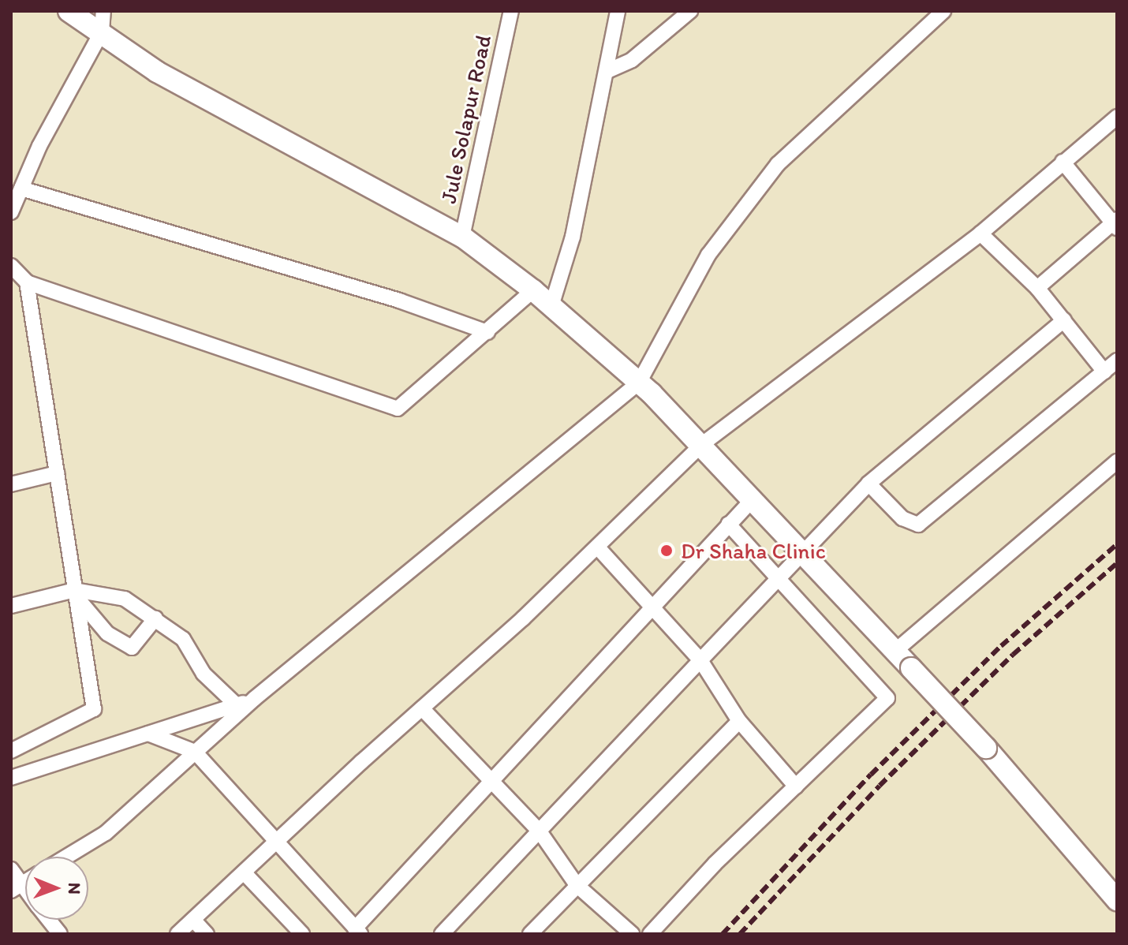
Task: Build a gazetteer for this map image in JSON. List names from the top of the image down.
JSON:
{
  "streets": {
    "street": ["Jule Solapur Road"]
  },
  "places": ["Dr Shaha Clinic"],
  "north": "right"
}
